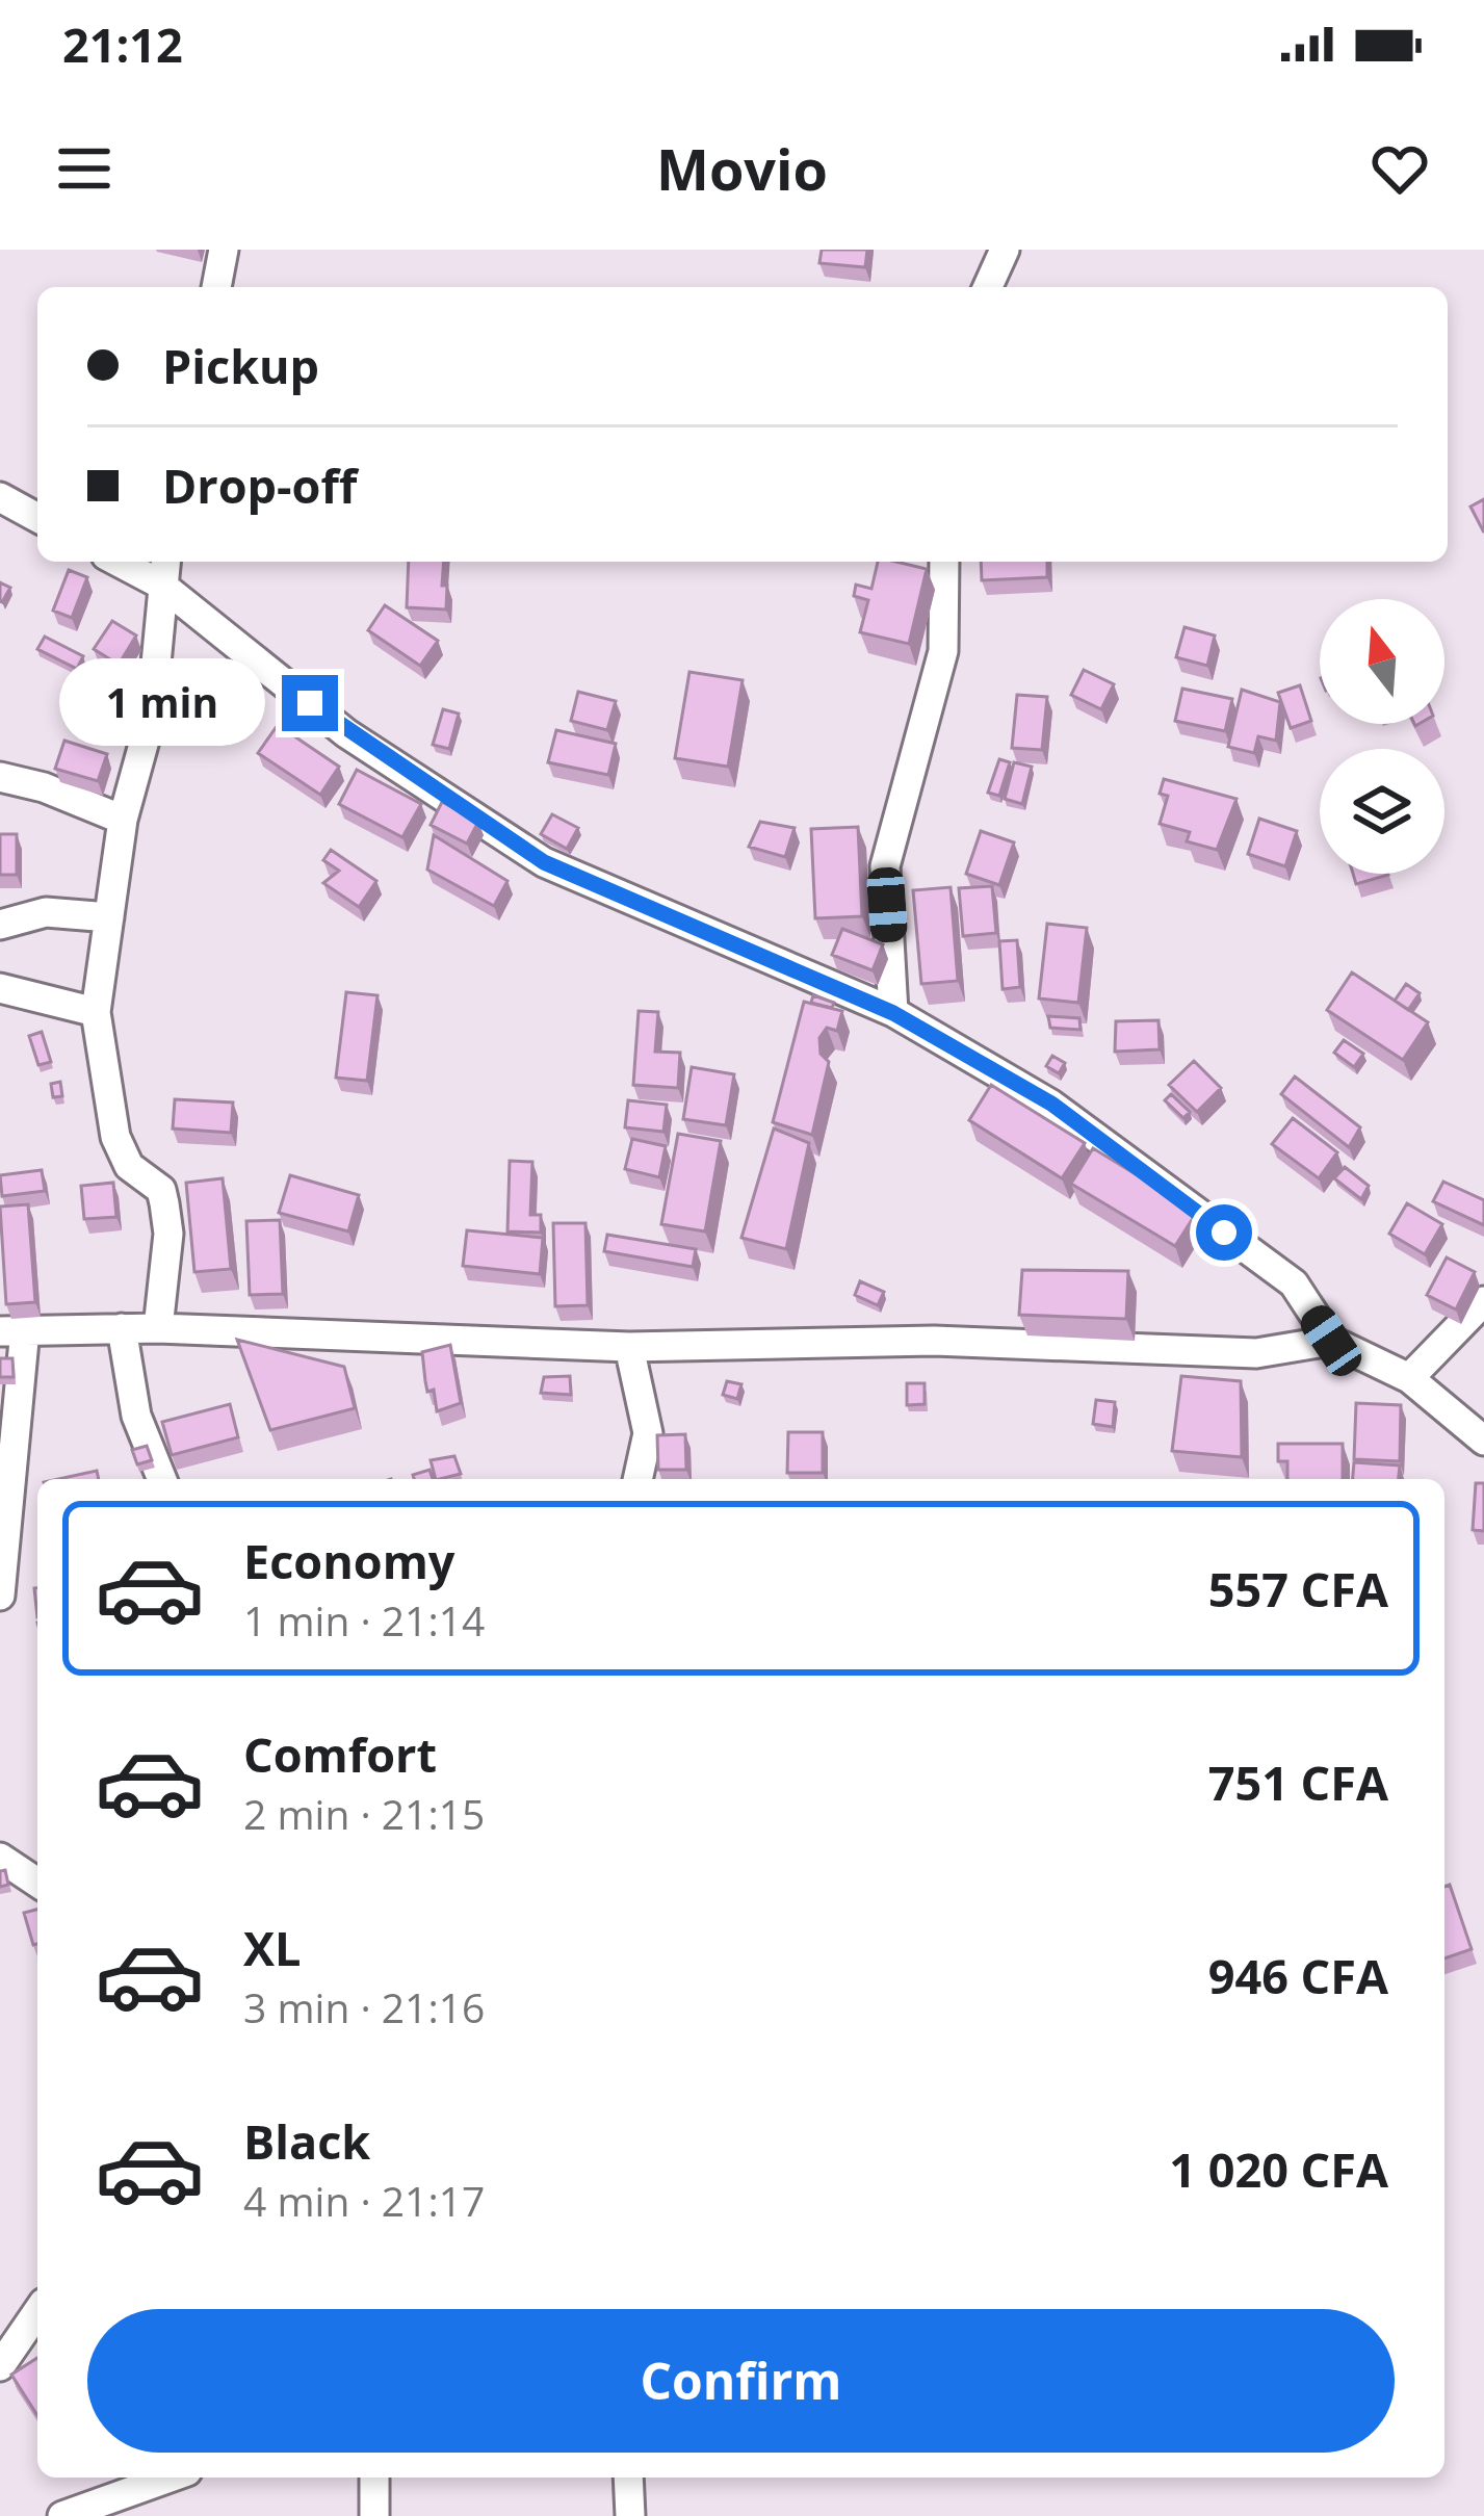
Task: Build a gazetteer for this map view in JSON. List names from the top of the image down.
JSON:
{
  "north": "top",
  "page": {
    "status": "21:12",
    "header": "Movio",
    "banner": ["Pickup", "Drop-off"],
    "bubble": "1 min",
    "list": [
      {
        "name": "Economy",
        "note": "1 min · 21:14",
        "value": "557 CFA"
      },
      {
        "name": "Comfort",
        "note": "2 min · 21:15",
        "value": "751 CFA"
      },
      {
        "name": "XL",
        "note": "3 min · 21:16",
        "value": "946 CFA"
      },
      {
        "name": "Black",
        "note": "4 min · 21:17",
        "value": "1 020 CFA"
      }
    ],
    "buttons": "Confirm"
  }
}
